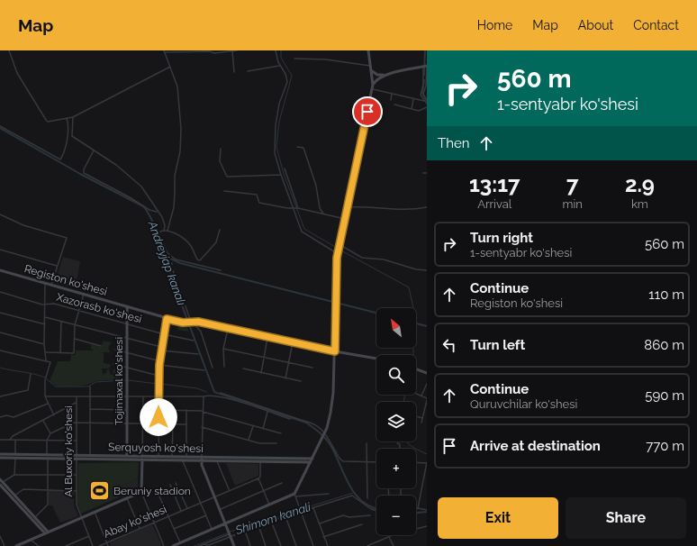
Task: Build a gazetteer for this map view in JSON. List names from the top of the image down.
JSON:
{
  "streets": {
    "street": [
      "Registon ko'shesi",
      "Xazorasb ko'shesi",
      "Tojimaxal ko'shesi",
      "Serquyosh ko'shesi",
      "Al Buxoriy ko'shesi",
      "Abay ko'shesi"
    ]
  },
  "crossings": [
    ["Registon ko'shesi", "Tojimaxal ko'shesi"],
    ["Xazorasb ko'shesi", "Tojimaxal ko'shesi"],
    ["Tojimaxal ko'shesi", "Serquyosh ko'shesi"],
    ["Serquyosh ko'shesi", "Al Buxoriy ko'shesi"]
  ],
  "water": ["Andreyjap kanalı", "Shimom kanali"],
  "places": {
    "sports": ["Beruniy stadion"]
  },
  "north": "top left",
  "page": {
    "header": "Map",
    "nav": [
      "Home",
      "Map",
      "About",
      "Contact"
    ],
    "turn": ["560 m", "1-sentyabr ko'shesi"],
    "then": "Then",
    "eta": [
      "13:17",
      "Arrival",
      "7",
      "min",
      "2.9",
      "km"
    ],
    "list": [
      {
        "name": "Turn right",
        "note": "1-sentyabr ko'shesi",
        "value": "560 m"
      },
      {
        "name": "Continue",
        "note": "Registon ko'shesi",
        "value": "110 m"
      },
      {
        "name": "Turn left",
        "value": "860 m"
      },
      {
        "name": "Continue",
        "note": "Quruvchilar ko'shesi",
        "value": "590 m"
      },
      {
        "name": "Arrive at destination",
        "value": "770 m"
      }
    ],
    "map_buttons": ["+", "−"],
    "buttons": ["Exit", "Share"]
  }
}
